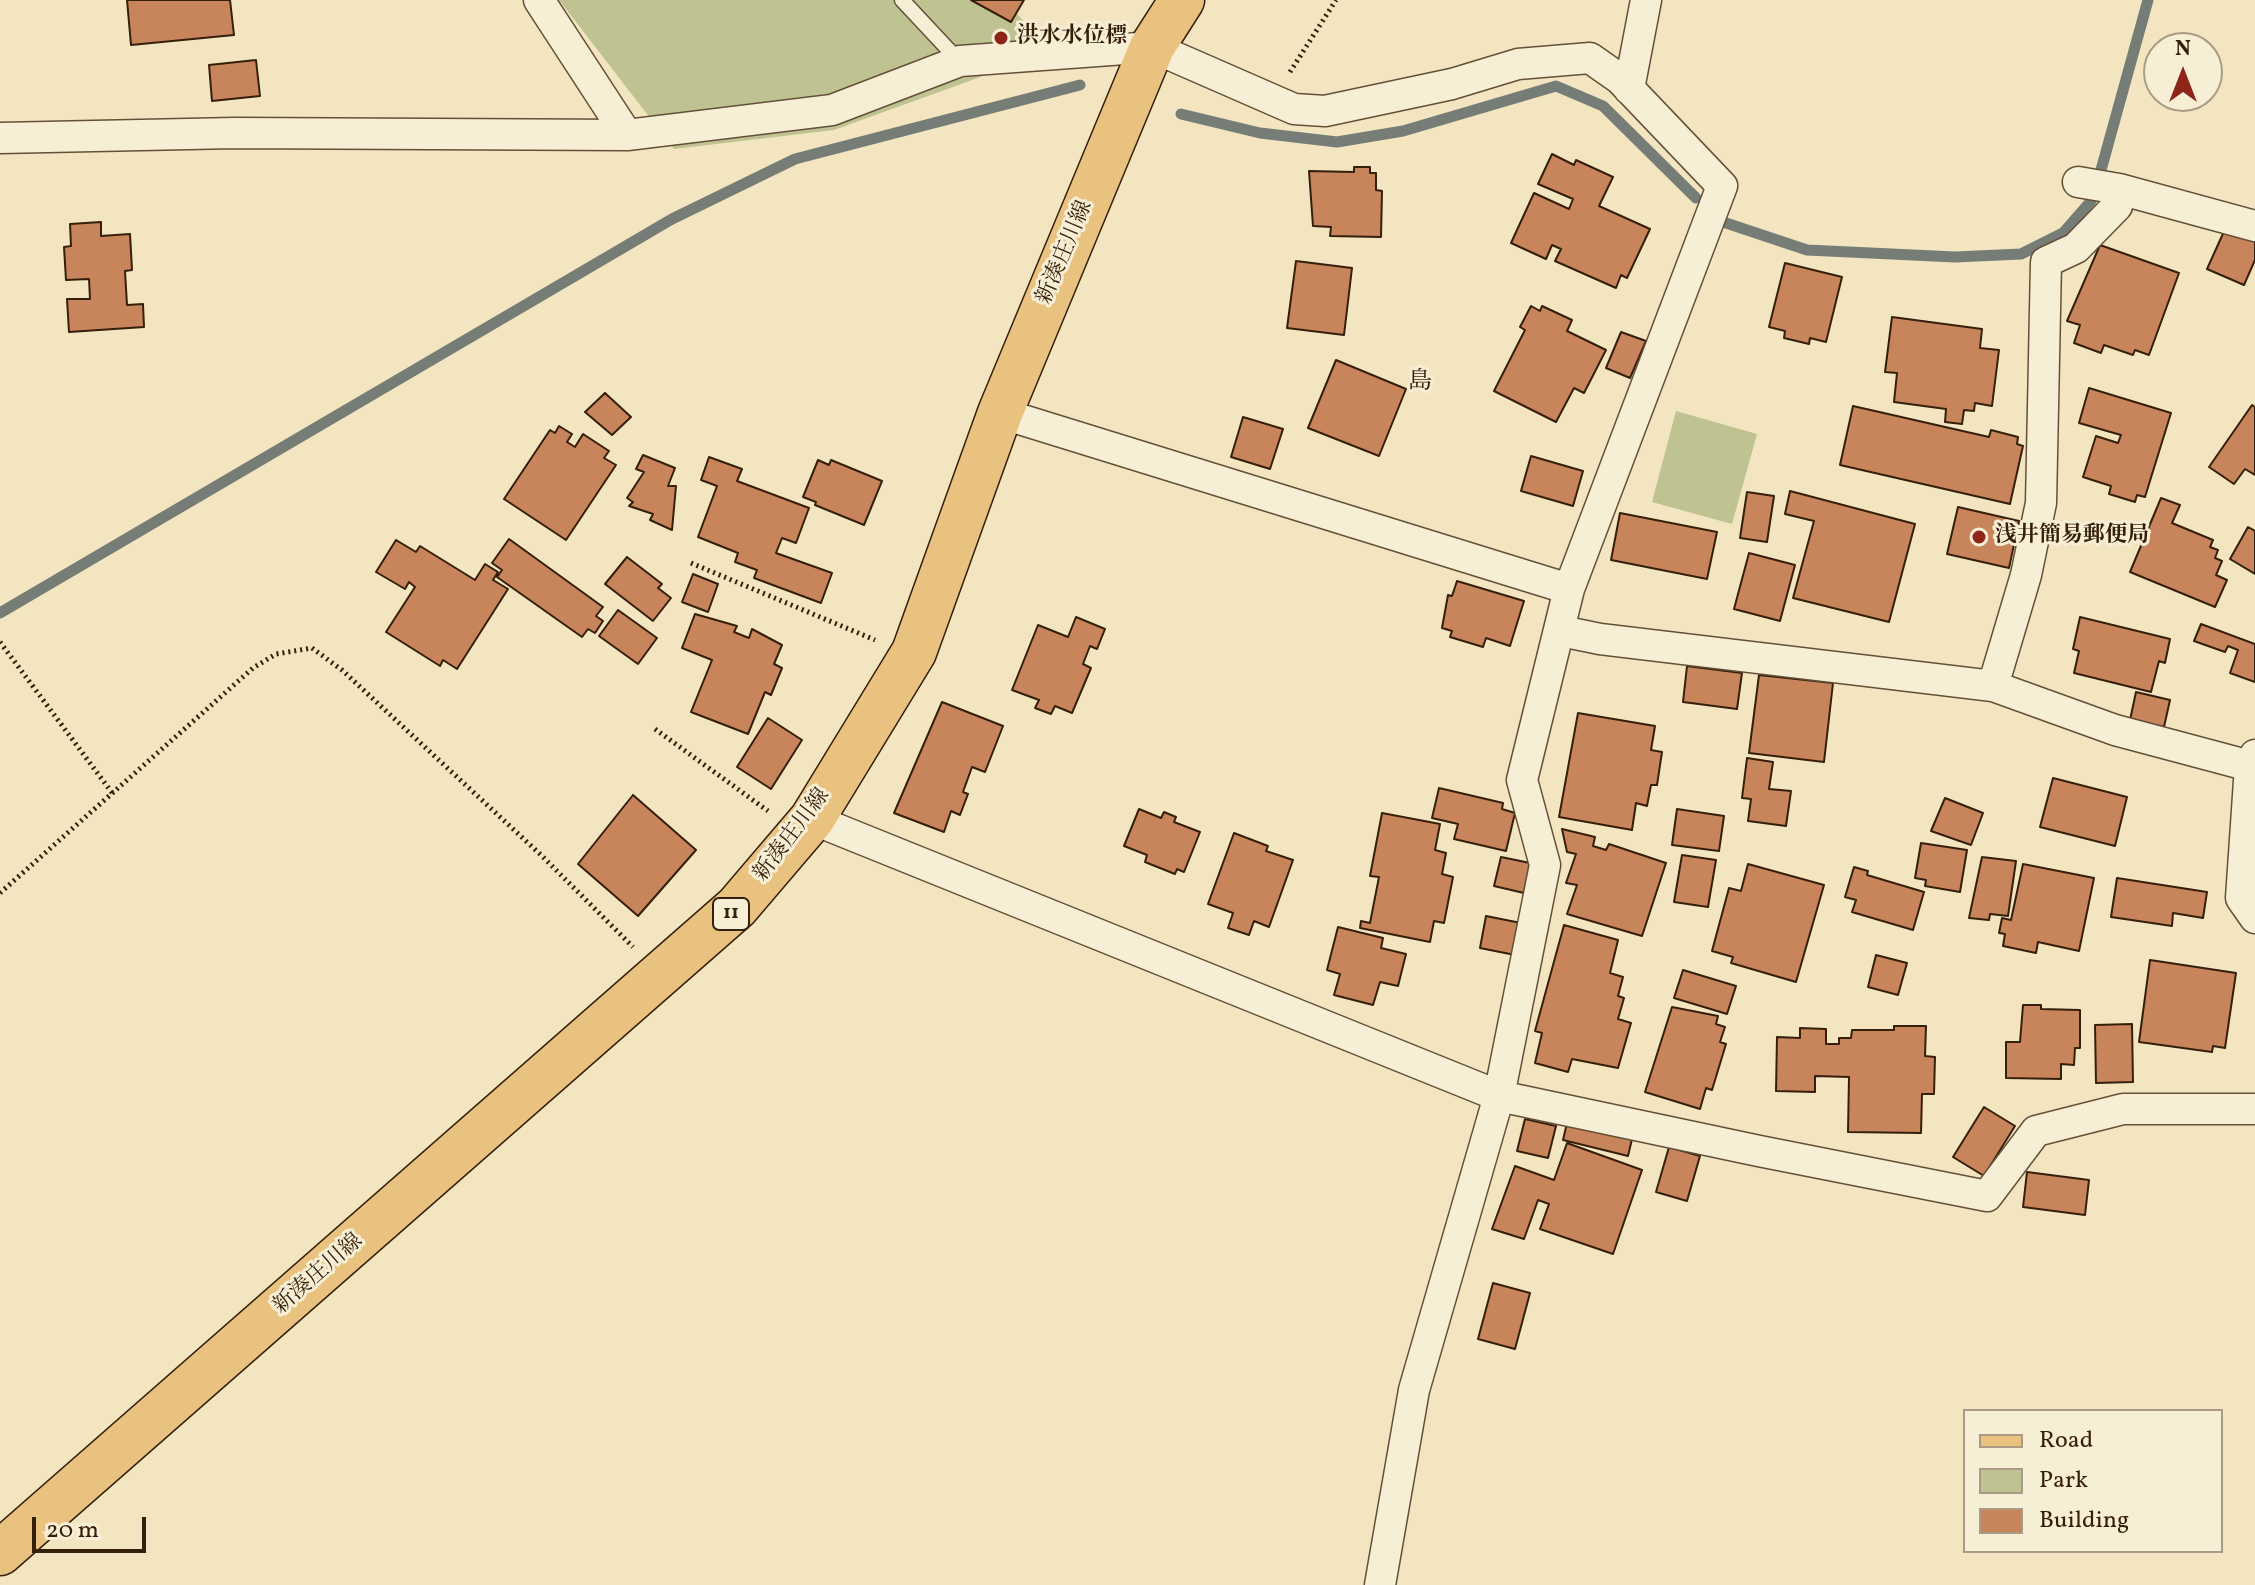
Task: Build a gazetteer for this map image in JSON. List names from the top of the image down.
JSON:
{
  "streets": {
    "main road": ["新湊庄川線", "11"]
  },
  "districts": ["島"],
  "places": ["洪水水位標", "浅井簡易郵便局"],
  "legend": ["Road", "Park", "Building"],
  "scale_bar": "20 m",
  "north": "top"
}
